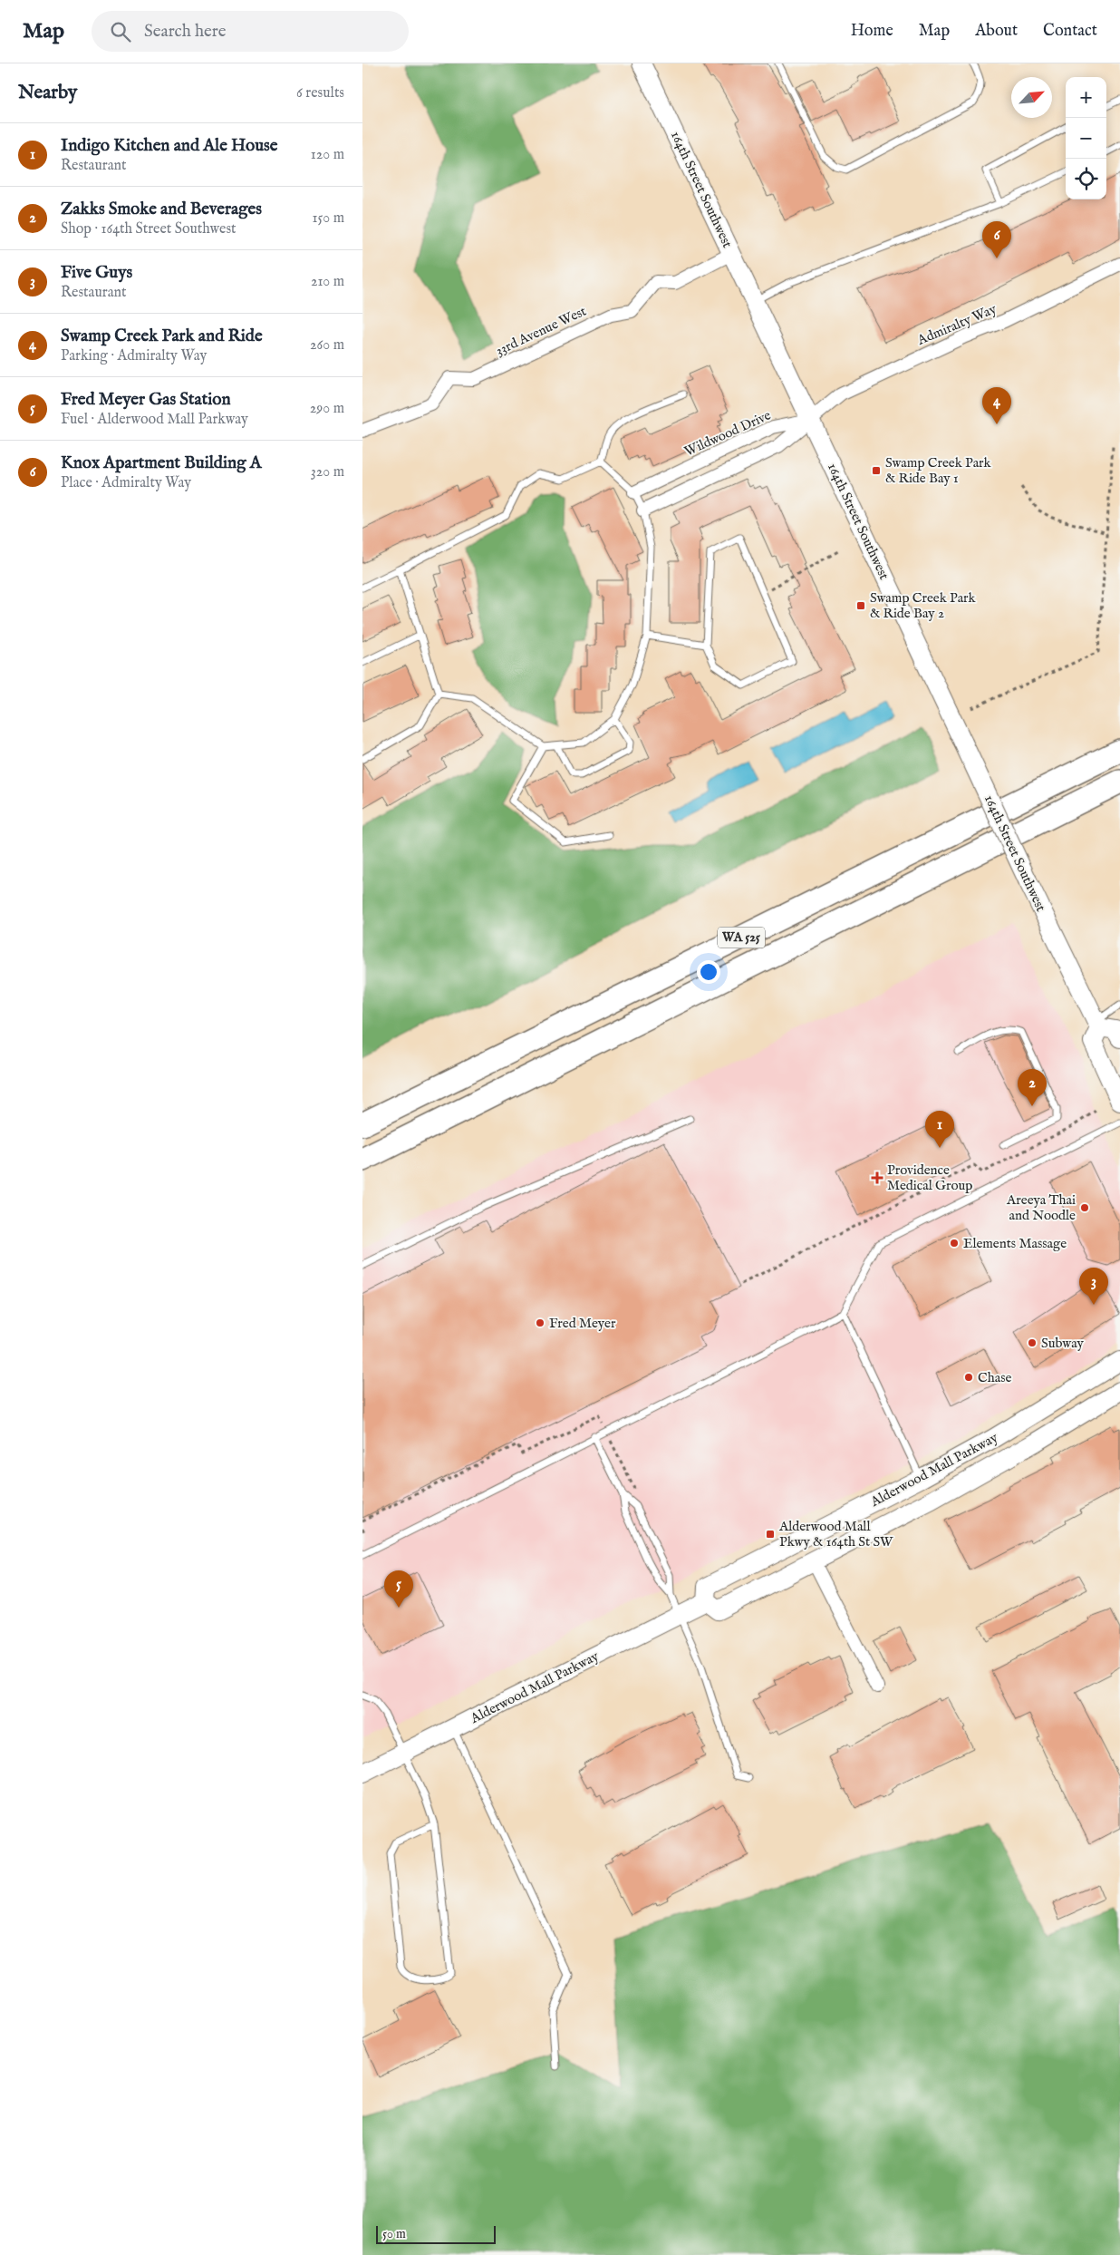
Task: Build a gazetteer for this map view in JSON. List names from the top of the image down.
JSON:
{
  "streets": {
    "highway": ["WA 525"],
    "main road": ["164th Street Southwest", "Alderwood Mall Parkway"],
    "street": ["Admiralty Way", "33rd Avenue West", "Wildwood Drive"]
  },
  "crossings": [
    ["164th Street Southwest", "Admiralty Way"],
    ["164th Street Southwest", "33rd Avenue West"],
    ["164th Street Southwest", "Wildwood Drive"],
    ["Admiralty Way", "Wildwood Drive"]
  ],
  "places": {
    "transit": ["Swamp Creek Park & Ride Bay 1", "Swamp Creek Park & Ride Bay 2", "Alderwood Mall Pkwy & 164th St SW"],
    "health": ["Providence Medical Group"],
    "other": [
      "Areeya Thai and Noodle",
      "Elements Massage",
      "Fred Meyer",
      "Subway",
      "Chase"
    ]
  },
  "scale_bar": "50 m",
  "north": "top right",
  "page": {
    "header": "Map",
    "search": "Search here",
    "nav": [
      "Home",
      "Map",
      "About",
      "Contact"
    ],
    "heading": ["Nearby", "6 results"],
    "map_buttons": ["+", "−"],
    "list": [
      {
        "mark": "1",
        "name": "Indigo Kitchen and Ale House",
        "note": "Restaurant",
        "value": "120 m"
      },
      {
        "mark": "2",
        "name": "Zakks Smoke and Beverages",
        "note": "Shop · 164th Street Southwest",
        "value": "150 m"
      },
      {
        "mark": "3",
        "name": "Five Guys",
        "note": "Restaurant",
        "value": "210 m"
      },
      {
        "mark": "4",
        "name": "Swamp Creek Park and Ride",
        "note": "Parking · Admiralty Way",
        "value": "260 m"
      },
      {
        "mark": "5",
        "name": "Fred Meyer Gas Station",
        "note": "Fuel · Alderwood Mall Parkway",
        "value": "290 m"
      },
      {
        "mark": "6",
        "name": "Knox Apartment Building A",
        "note": "Place · Admiralty Way",
        "value": "320 m"
      }
    ],
    "pins": [
      "6",
      "4",
      "2",
      "1",
      "3",
      "5"
    ],
    "scale": "50 m"
  }
}
